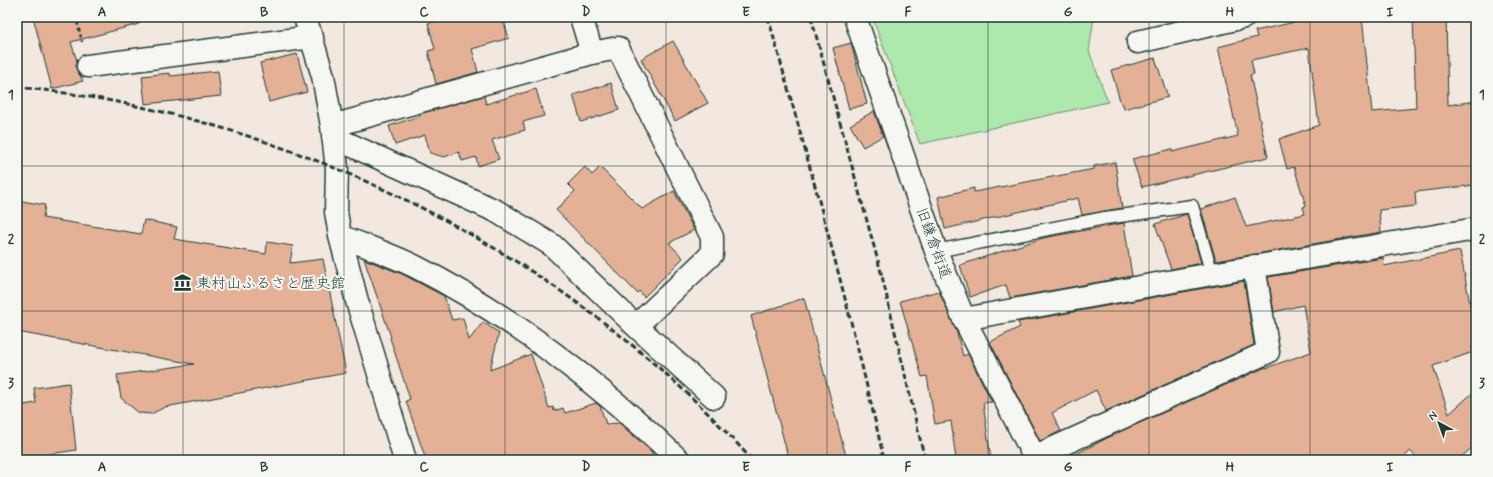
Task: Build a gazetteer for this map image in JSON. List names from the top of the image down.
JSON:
{
  "streets": {
    "street": ["旧鎌倉街道"]
  },
  "places": {
    "museum": ["東村山ふるさと歴史館"]
  },
  "north": "top left",
  "grid": {
    "columns": [
      "A",
      "B",
      "C",
      "D",
      "E",
      "F",
      "G",
      "H",
      "I"
    ],
    "rows": ["1", "2", "3"]
  }
}
